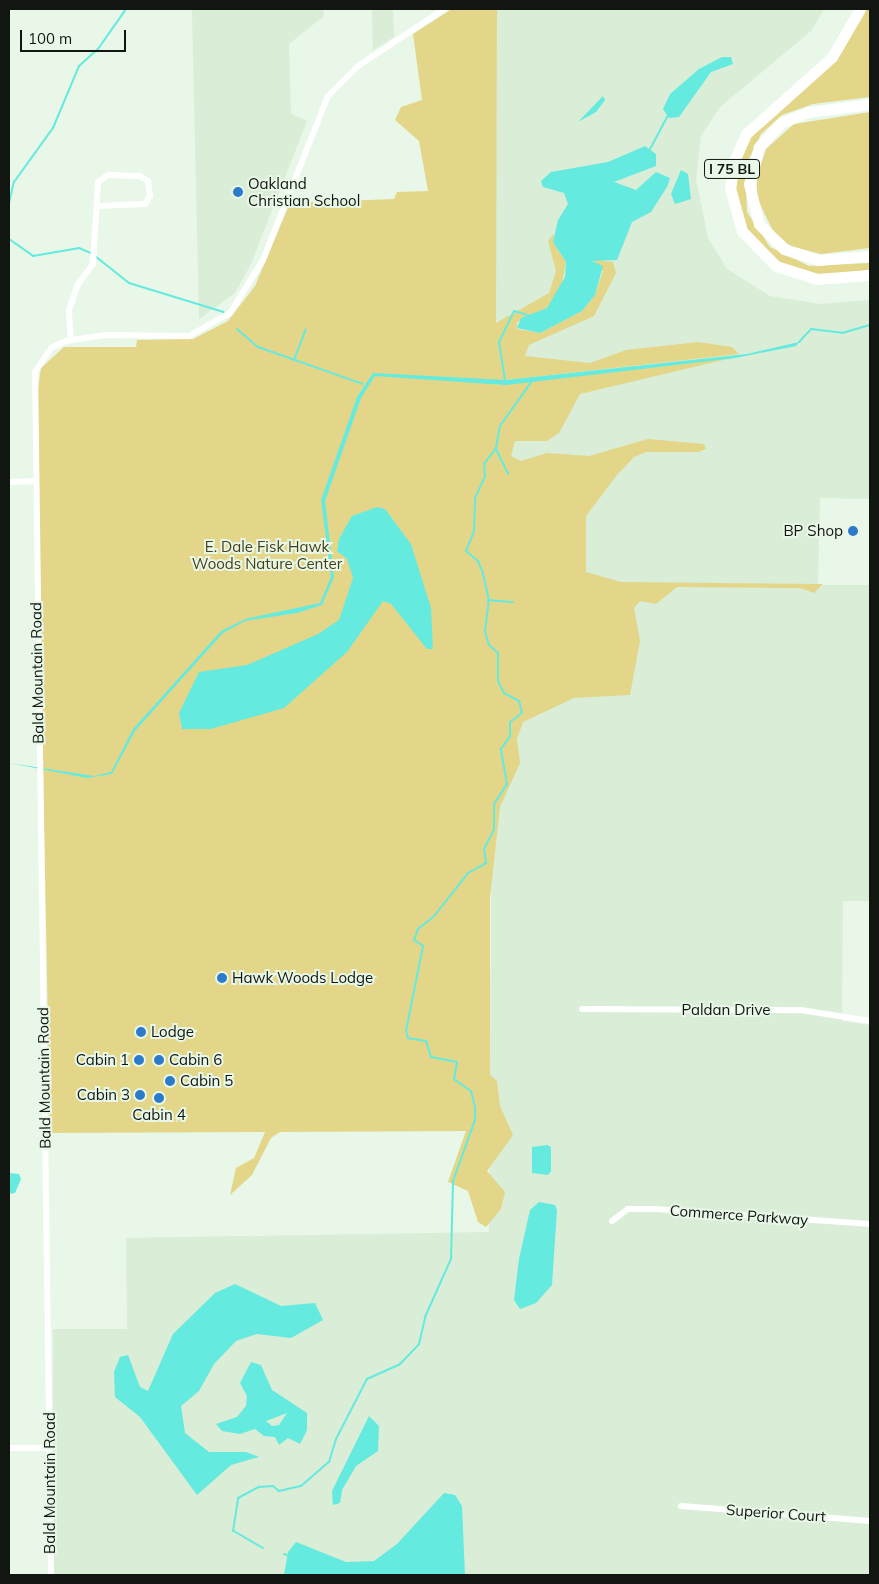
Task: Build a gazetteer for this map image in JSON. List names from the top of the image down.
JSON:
{
  "streets": {
    "highway": ["I 75 BL"],
    "street": [
      "Bald Mountain Road",
      "Paldan Drive",
      "Commerce Parkway",
      "Superior Court"
    ]
  },
  "parks": ["E. Dale Fisk Hawk Woods Nature Center"],
  "places": [
    "Oakland Christian School",
    "BP Shop",
    "Hawk Woods Lodge",
    "Lodge",
    "Cabin 1",
    "Cabin 6",
    "Cabin 5",
    "Cabin 3",
    "Cabin 4"
  ],
  "scale_bar": "100 m"
}
